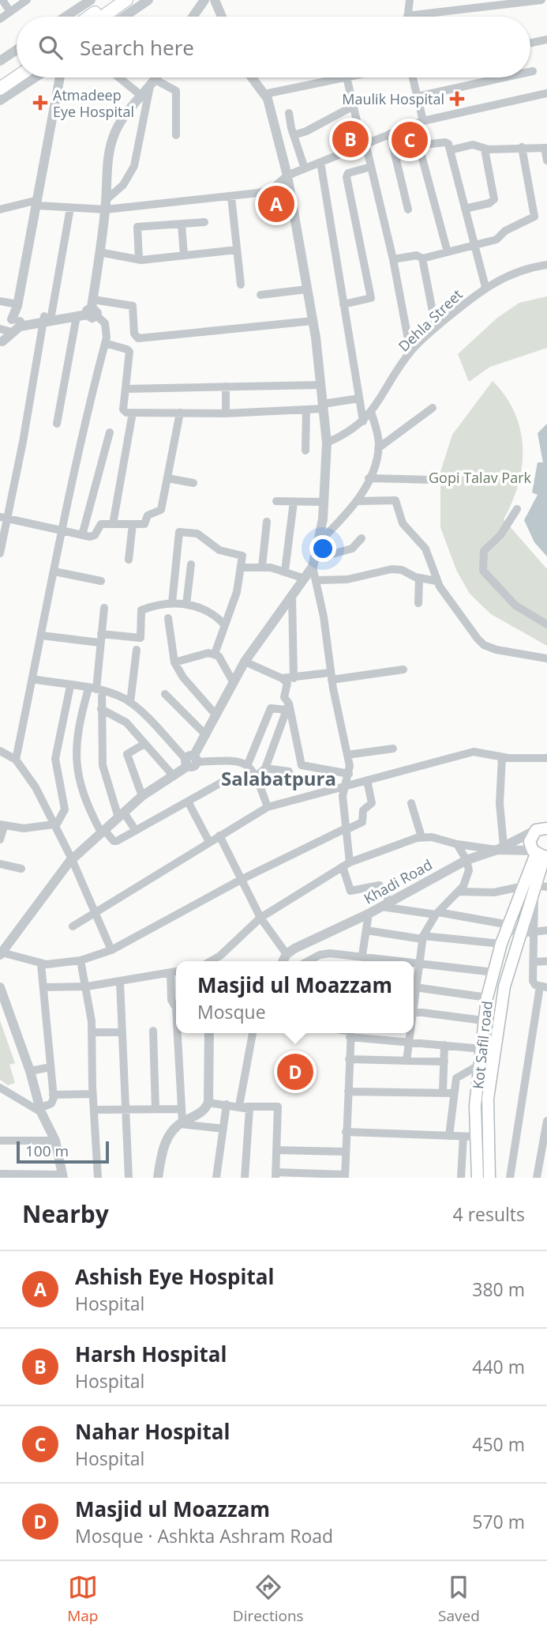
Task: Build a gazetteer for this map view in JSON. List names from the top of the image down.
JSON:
{
  "streets": {
    "main road": ["Kot Safil road"],
    "street": ["Dehla Street", "Khadi Road"]
  },
  "crossings": [
    ["Khadi Road", "Kot Safil road"]
  ],
  "districts": ["Salabatpura"],
  "parks": ["Gopi Talav Park"],
  "places": {
    "health": ["Maulik Hospital", "Atmadeep Eye Hospital"]
  },
  "scale_bar": "100 m",
  "page": {
    "search": "Search here",
    "pins": [
      "B",
      "C",
      "A",
      "D"
    ],
    "popup": ["Masjid ul Moazzam", "Mosque"],
    "scale": "100 m",
    "heading": ["Nearby", "4 results"],
    "list": [
      {
        "mark": "A",
        "name": "Ashish Eye Hospital",
        "note": "Hospital",
        "value": "380 m"
      },
      {
        "mark": "B",
        "name": "Harsh Hospital",
        "note": "Hospital",
        "value": "440 m"
      },
      {
        "mark": "C",
        "name": "Nahar Hospital",
        "note": "Hospital",
        "value": "450 m"
      },
      {
        "mark": "D",
        "name": "Masjid ul Moazzam",
        "note": "Mosque · Ashkta Ashram Road",
        "value": "570 m"
      }
    ],
    "nav": ["Map", "Directions", "Saved"]
  }
}
